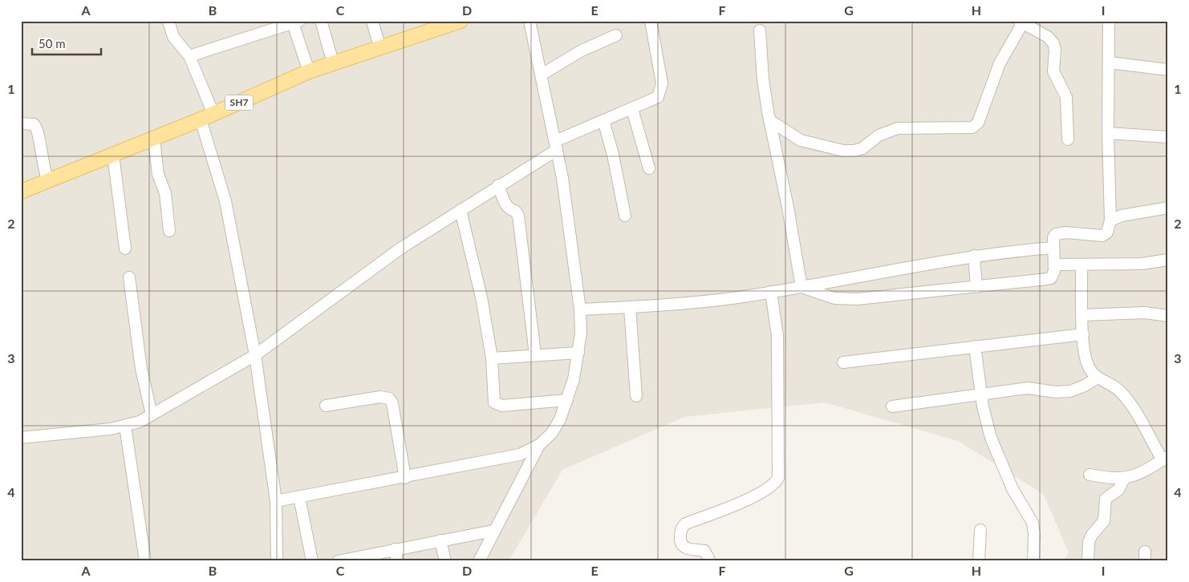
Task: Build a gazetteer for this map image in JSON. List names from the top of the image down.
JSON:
{
  "streets": {
    "main road": ["SH7"]
  },
  "scale_bar": "50 m",
  "grid": {
    "columns": [
      "A",
      "B",
      "C",
      "D",
      "E",
      "F",
      "G",
      "H",
      "I"
    ],
    "rows": [
      "1",
      "2",
      "3",
      "4"
    ]
  }
}
